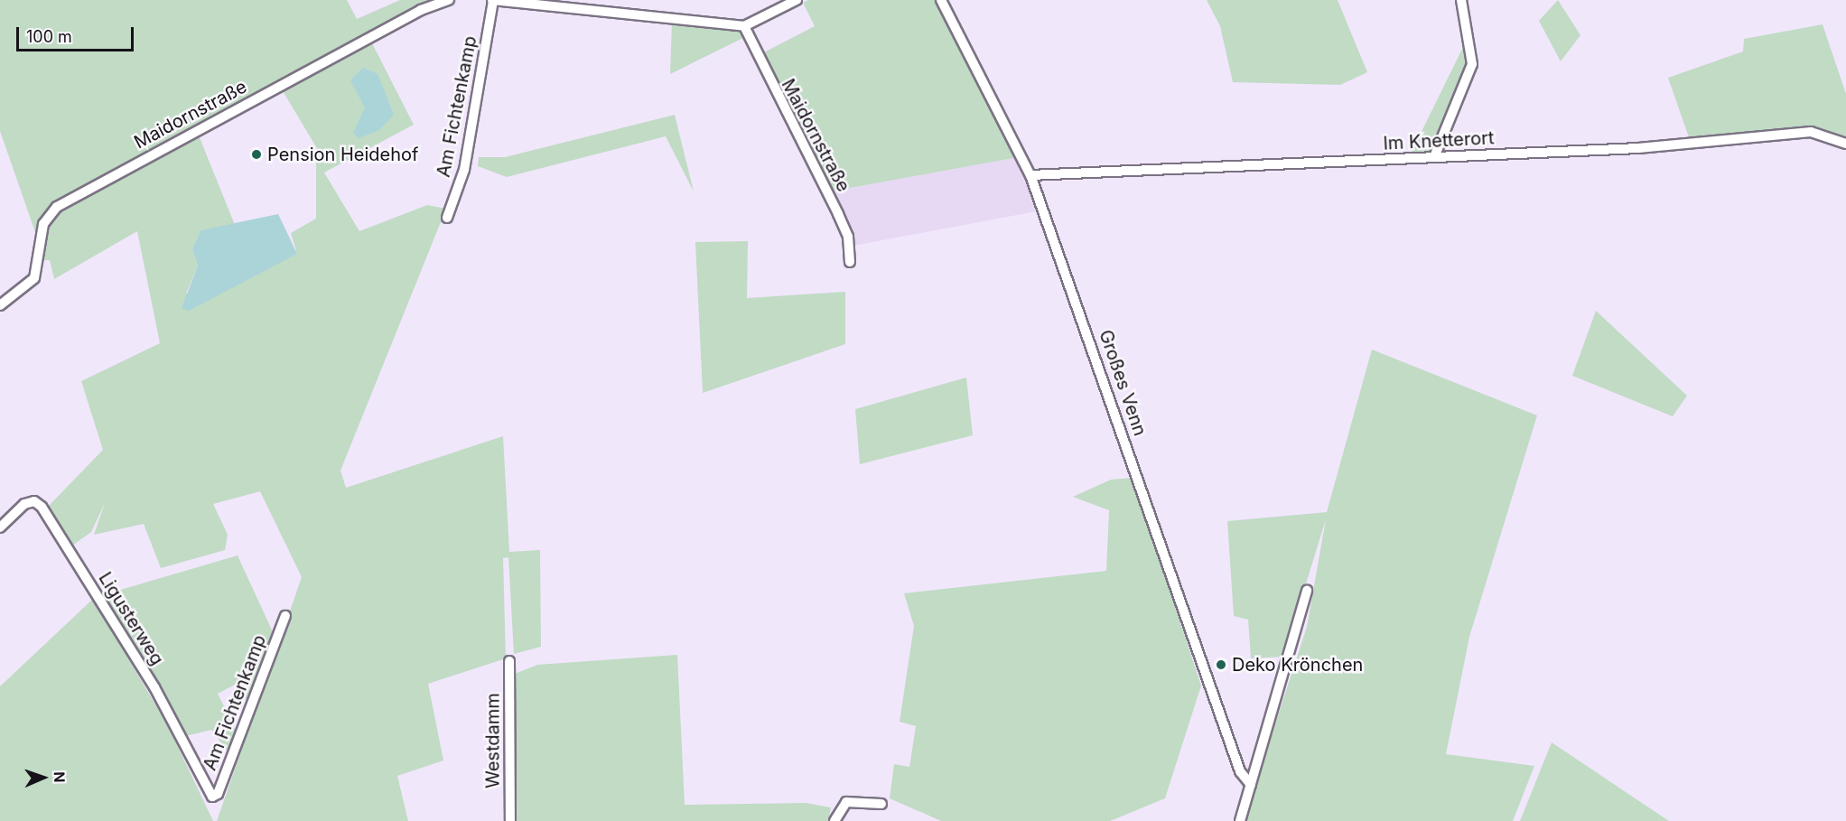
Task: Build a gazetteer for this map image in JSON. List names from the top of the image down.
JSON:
{
  "streets": {
    "street": [
      "Am Fichtenkamp",
      "Maidornstraße",
      "Im Knetterort",
      "Großes Venn",
      "Ligusterweg",
      "Westdamm"
    ]
  },
  "crossings": [
    ["Am Fichtenkamp", "Ligusterweg"],
    ["Im Knetterort", "Großes Venn"]
  ],
  "places": ["Pension Heidehof", "Deko Krönchen"],
  "scale_bar": "100 m",
  "north": "right"
}
